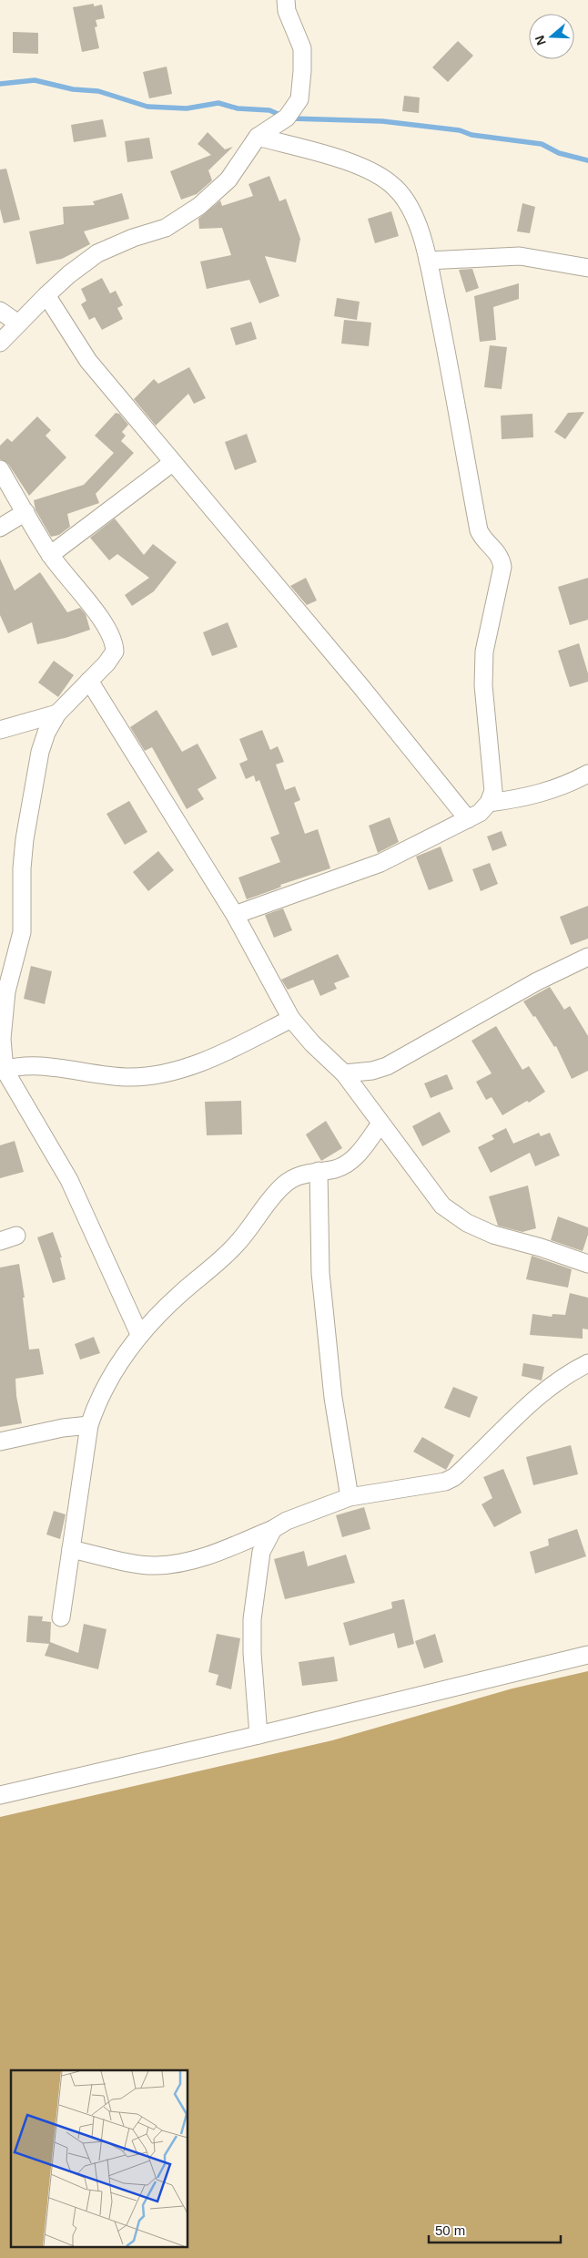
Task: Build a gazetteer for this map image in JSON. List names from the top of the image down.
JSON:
{
  "scale_bar": "50 m",
  "north": "left"
}
